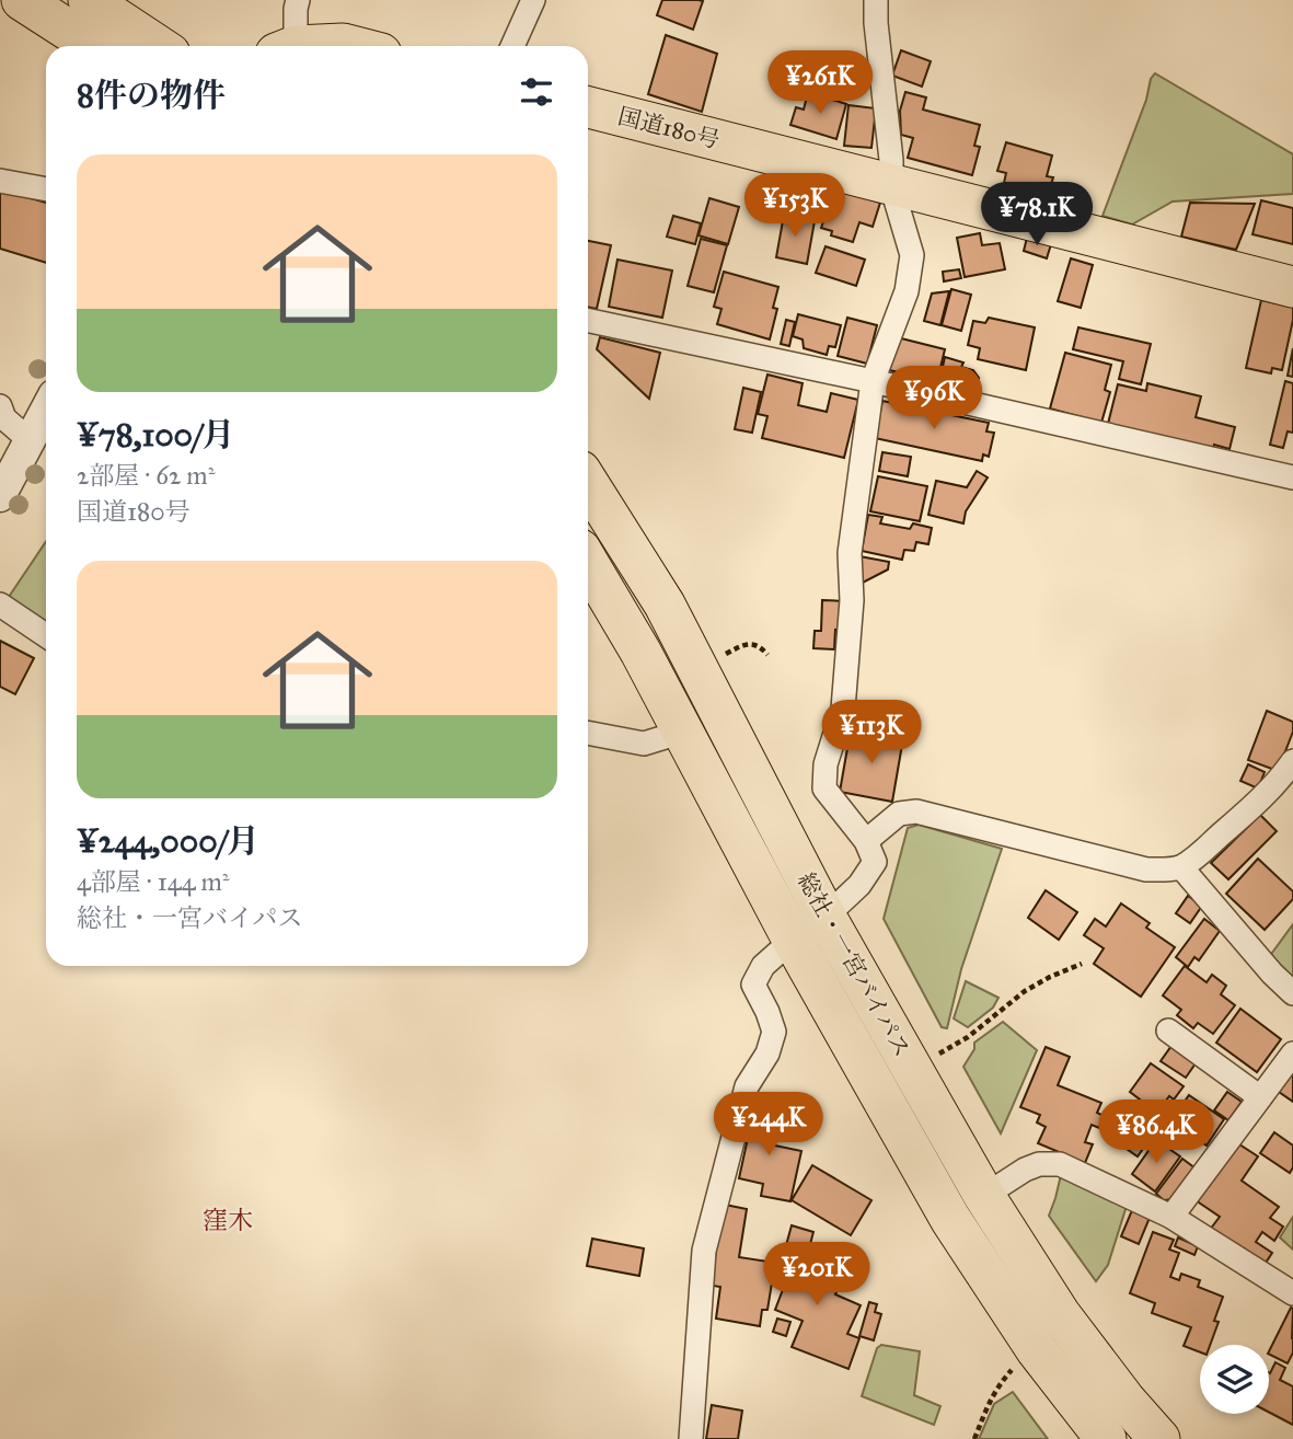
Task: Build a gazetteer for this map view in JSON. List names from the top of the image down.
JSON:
{
  "streets": {
    "highway": ["国道180号", "総社・一宮バイパス"]
  },
  "districts": ["窪木"],
  "page": {
    "heading": "8件の物件",
    "price": [
      "¥261K",
      "¥153K",
      "¥78.1K",
      "¥96K",
      "¥113K",
      "¥244K",
      "¥86.4K",
      "¥201K"
    ],
    "list": [
      {
        "name": "¥78,100/月",
        "note": "2部屋 · 62 m² · 国道180号"
      },
      {
        "name": "¥244,000/月",
        "note": "4部屋 · 144 m² · 総社・一宮バイパス"
      }
    ]
  }
}
